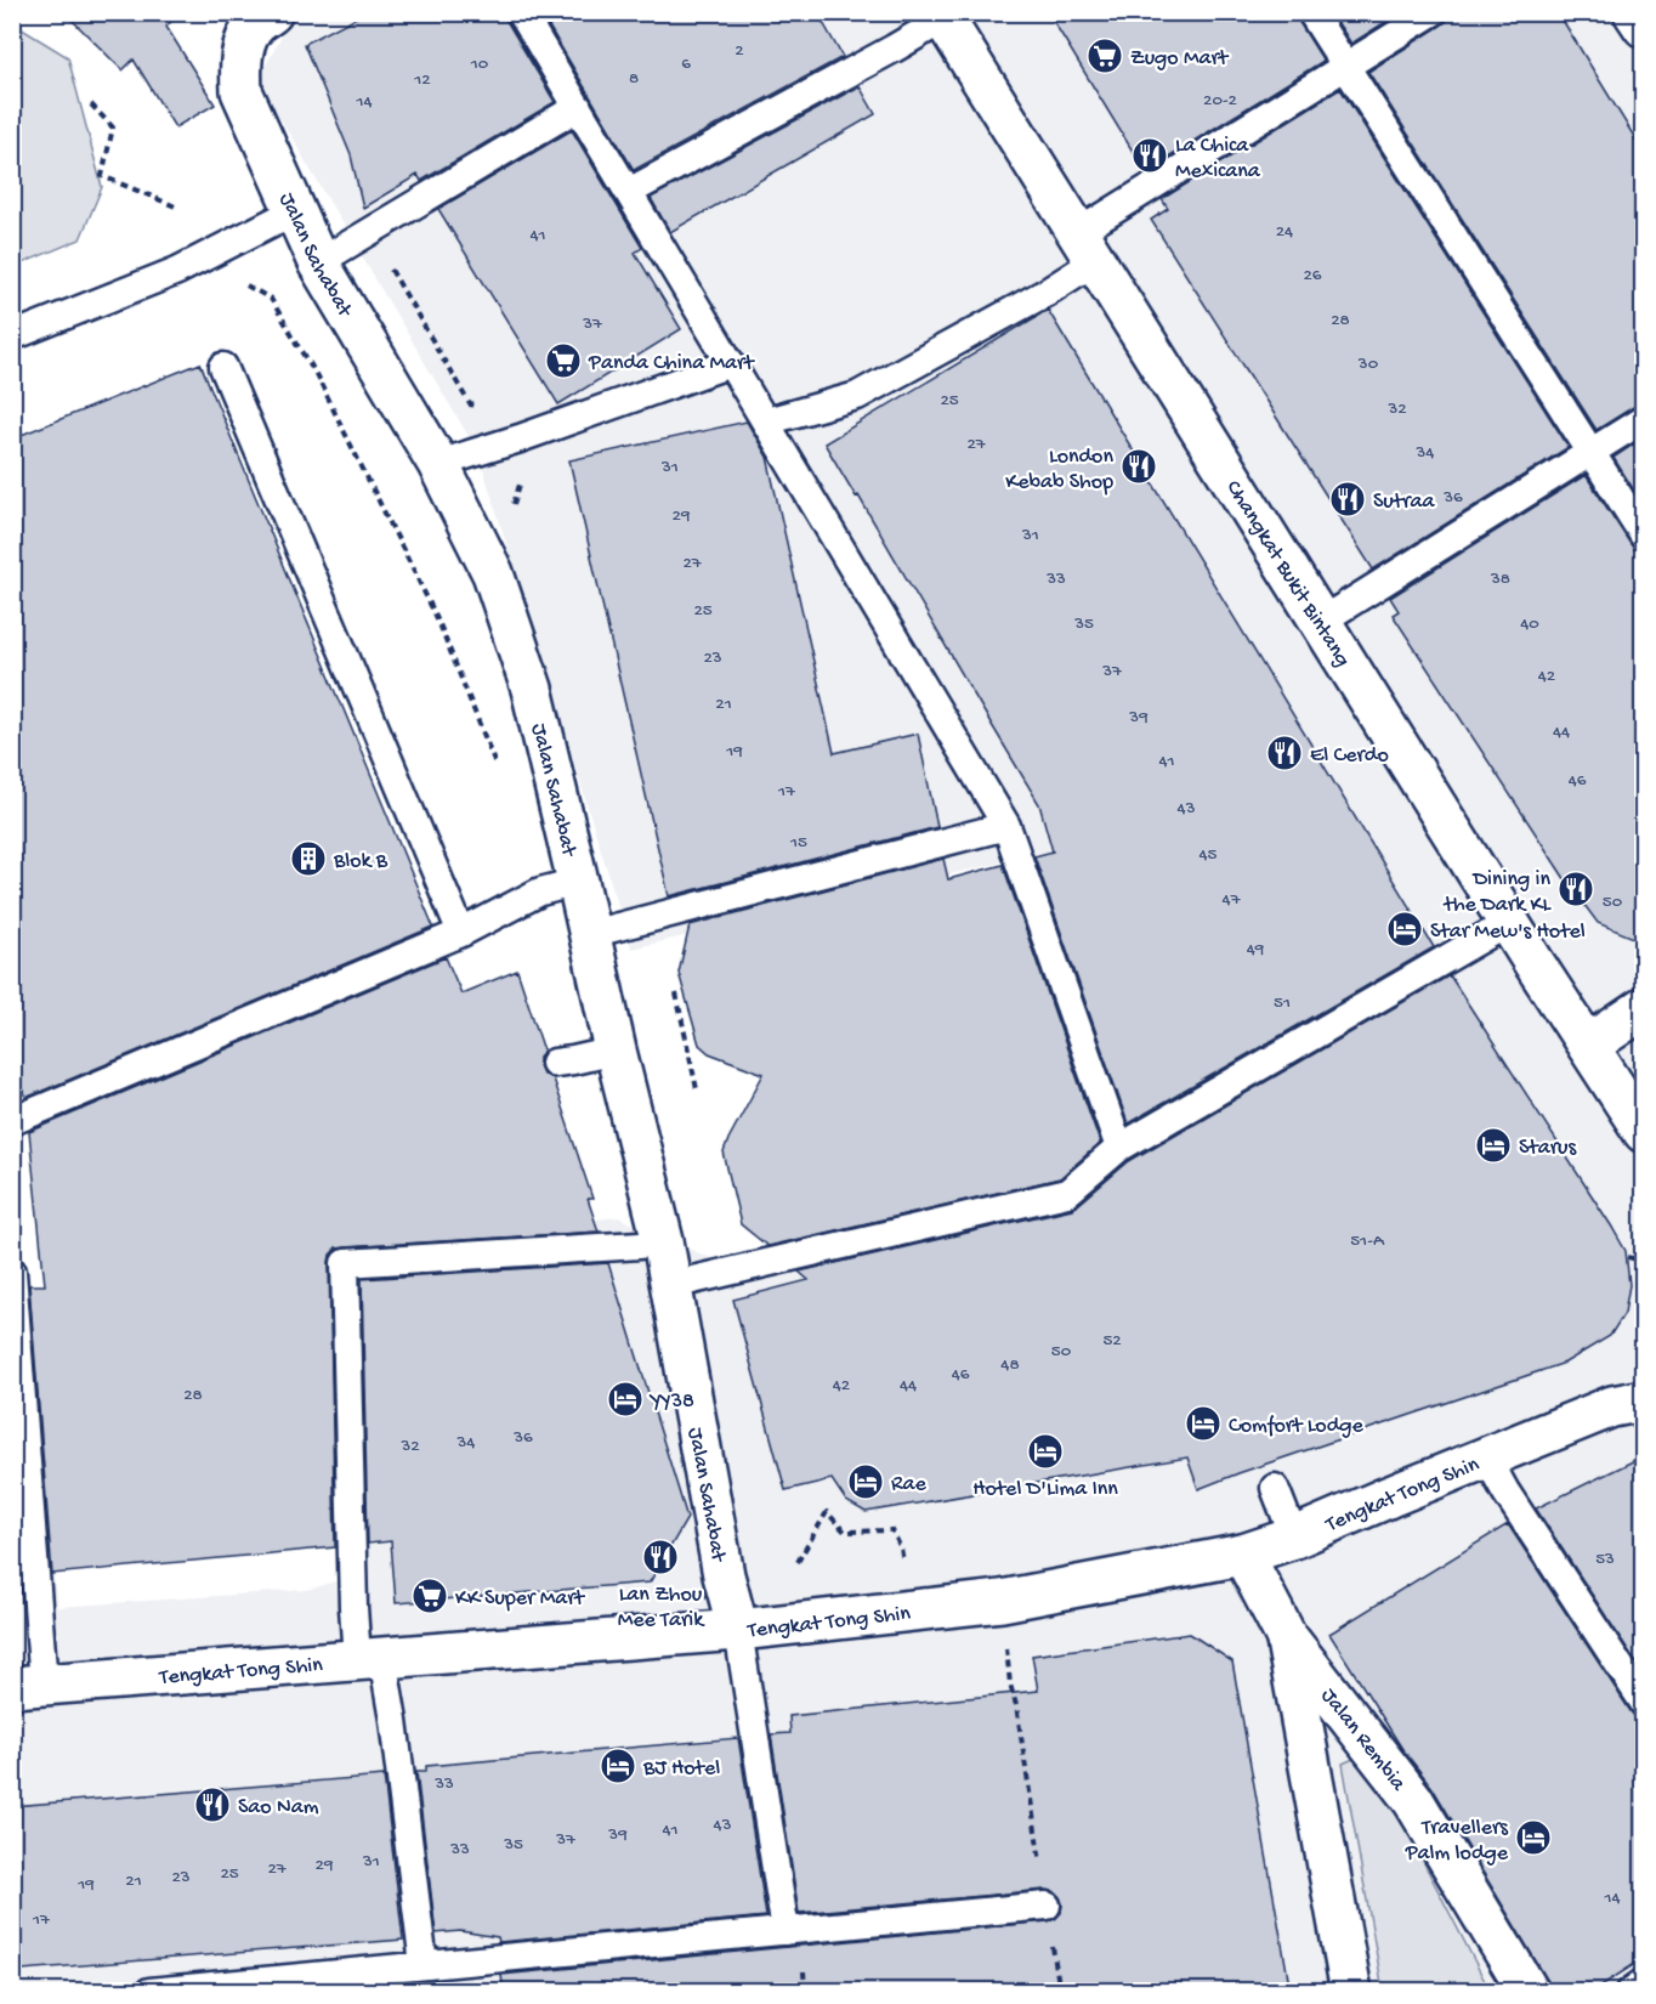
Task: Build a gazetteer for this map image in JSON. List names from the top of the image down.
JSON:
{
  "streets": {
    "street": [
      "Jalan Sahabat",
      "Changkat Bukit Bintang",
      "Tengkat Tong Shin",
      "Jalan Rembia"
    ]
  },
  "crossings": [
    ["Jalan Sahabat", "Tengkat Tong Shin"],
    ["Tengkat Tong Shin", "Jalan Rembia"]
  ],
  "places": {
    "supermarket": ["Zugo Mart", "Panda China Mart", "KK Super Mart"],
    "restaurant": [
      "La Chica Mexicana",
      "London Kebab Shop",
      "Sutraa",
      "El Cerdo",
      "Dining in the Dark KL",
      "Lan Zhou Mee Tarik",
      "Sao Nam"
    ],
    "building": ["Blok B"],
    "hotel": [
      "Star Mew's Hotel",
      "Starus",
      "YY38",
      "Comfort Lodge",
      "Hotel D'Lima Inn",
      "Rae",
      "BJ Hotel",
      "Travellers Palm lodge"
    ]
  },
  "house_numbers": [
    "2",
    "10",
    "6",
    "8",
    "12",
    "20-2",
    "14",
    "24",
    "41",
    "26",
    "28",
    "37",
    "30",
    "25",
    "32",
    "27",
    "34",
    "31",
    "36",
    "29",
    "31",
    "27",
    "33",
    "38",
    "25",
    "35",
    "40",
    "23",
    "37",
    "42",
    "21",
    "39",
    "44",
    "19",
    "41",
    "46",
    "17",
    "43",
    "15",
    "45",
    "47",
    "50",
    "49",
    "51",
    "51-A",
    "52",
    "50",
    "48",
    "46",
    "42",
    "44",
    "28",
    "36",
    "34",
    "32",
    "53",
    "33",
    "43",
    "41",
    "39",
    "37",
    "35",
    "33",
    "31",
    "29",
    "27",
    "25",
    "23",
    "21",
    "19",
    "14",
    "17"
  ]
}
